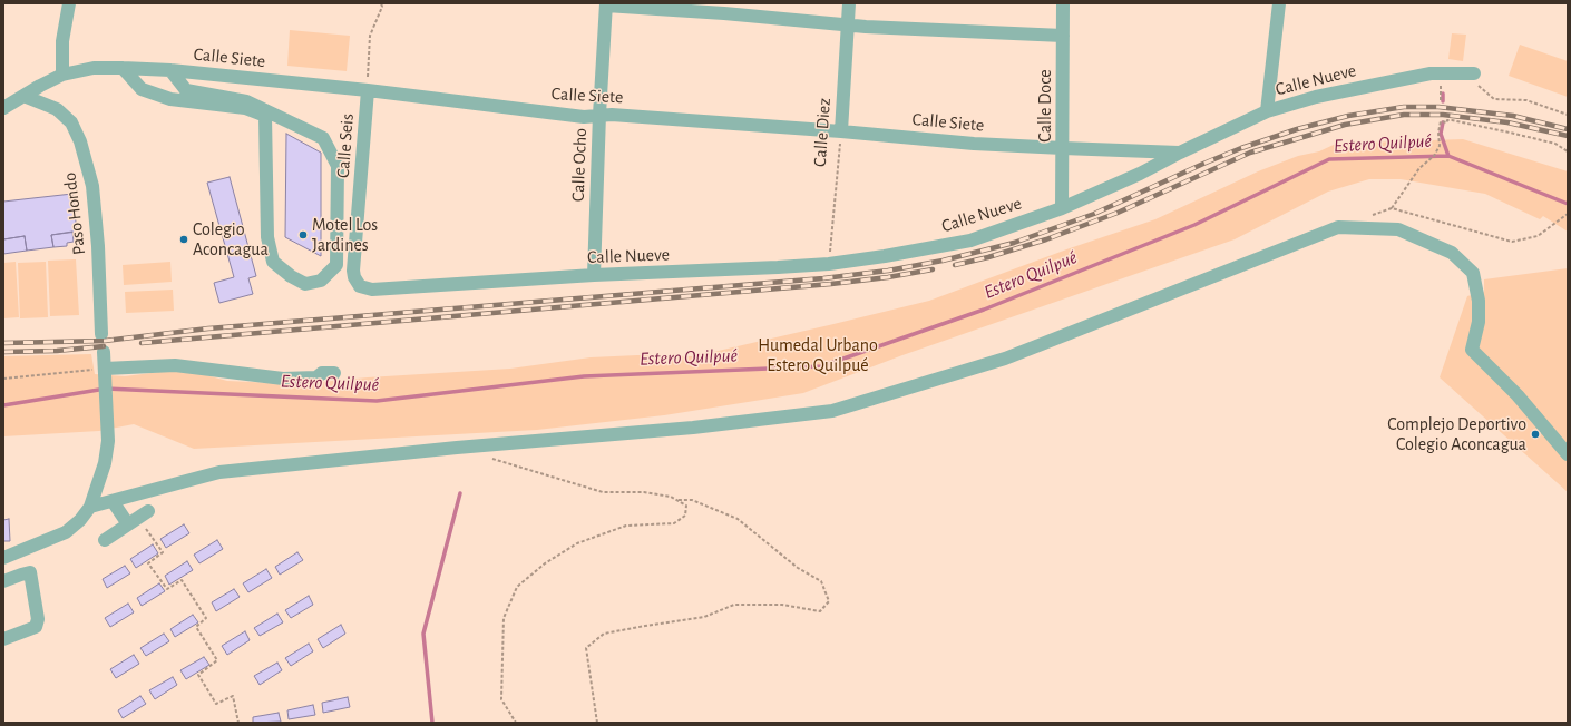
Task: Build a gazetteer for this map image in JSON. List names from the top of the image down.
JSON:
{
  "streets": {
    "street": [
      "Calle Siete",
      "Calle Nueve",
      "Calle Doce",
      "Calle Diez",
      "Calle Seis",
      "Calle Ocho",
      "Paso Hondo"
    ]
  },
  "crossings": [
    ["Calle Siete", "Calle Nueve"],
    ["Calle Siete", "Calle Doce"],
    ["Calle Siete", "Calle Diez"],
    ["Calle Siete", "Calle Seis"],
    ["Calle Siete", "Calle Ocho"],
    ["Calle Siete", "Paso Hondo"],
    ["Calle Nueve", "Calle Doce"],
    ["Calle Nueve", "Calle Diez"],
    ["Calle Nueve", "Calle Seis"],
    ["Calle Nueve", "Calle Ocho"]
  ],
  "water": ["Estero Quilpué"],
  "parks": ["Humedal Urbano Estero Quilpué"],
  "places": ["Motel Los Jardines", "Colegio Aconcagua", "Complejo Deportivo Colegio Aconcagua"]
}
